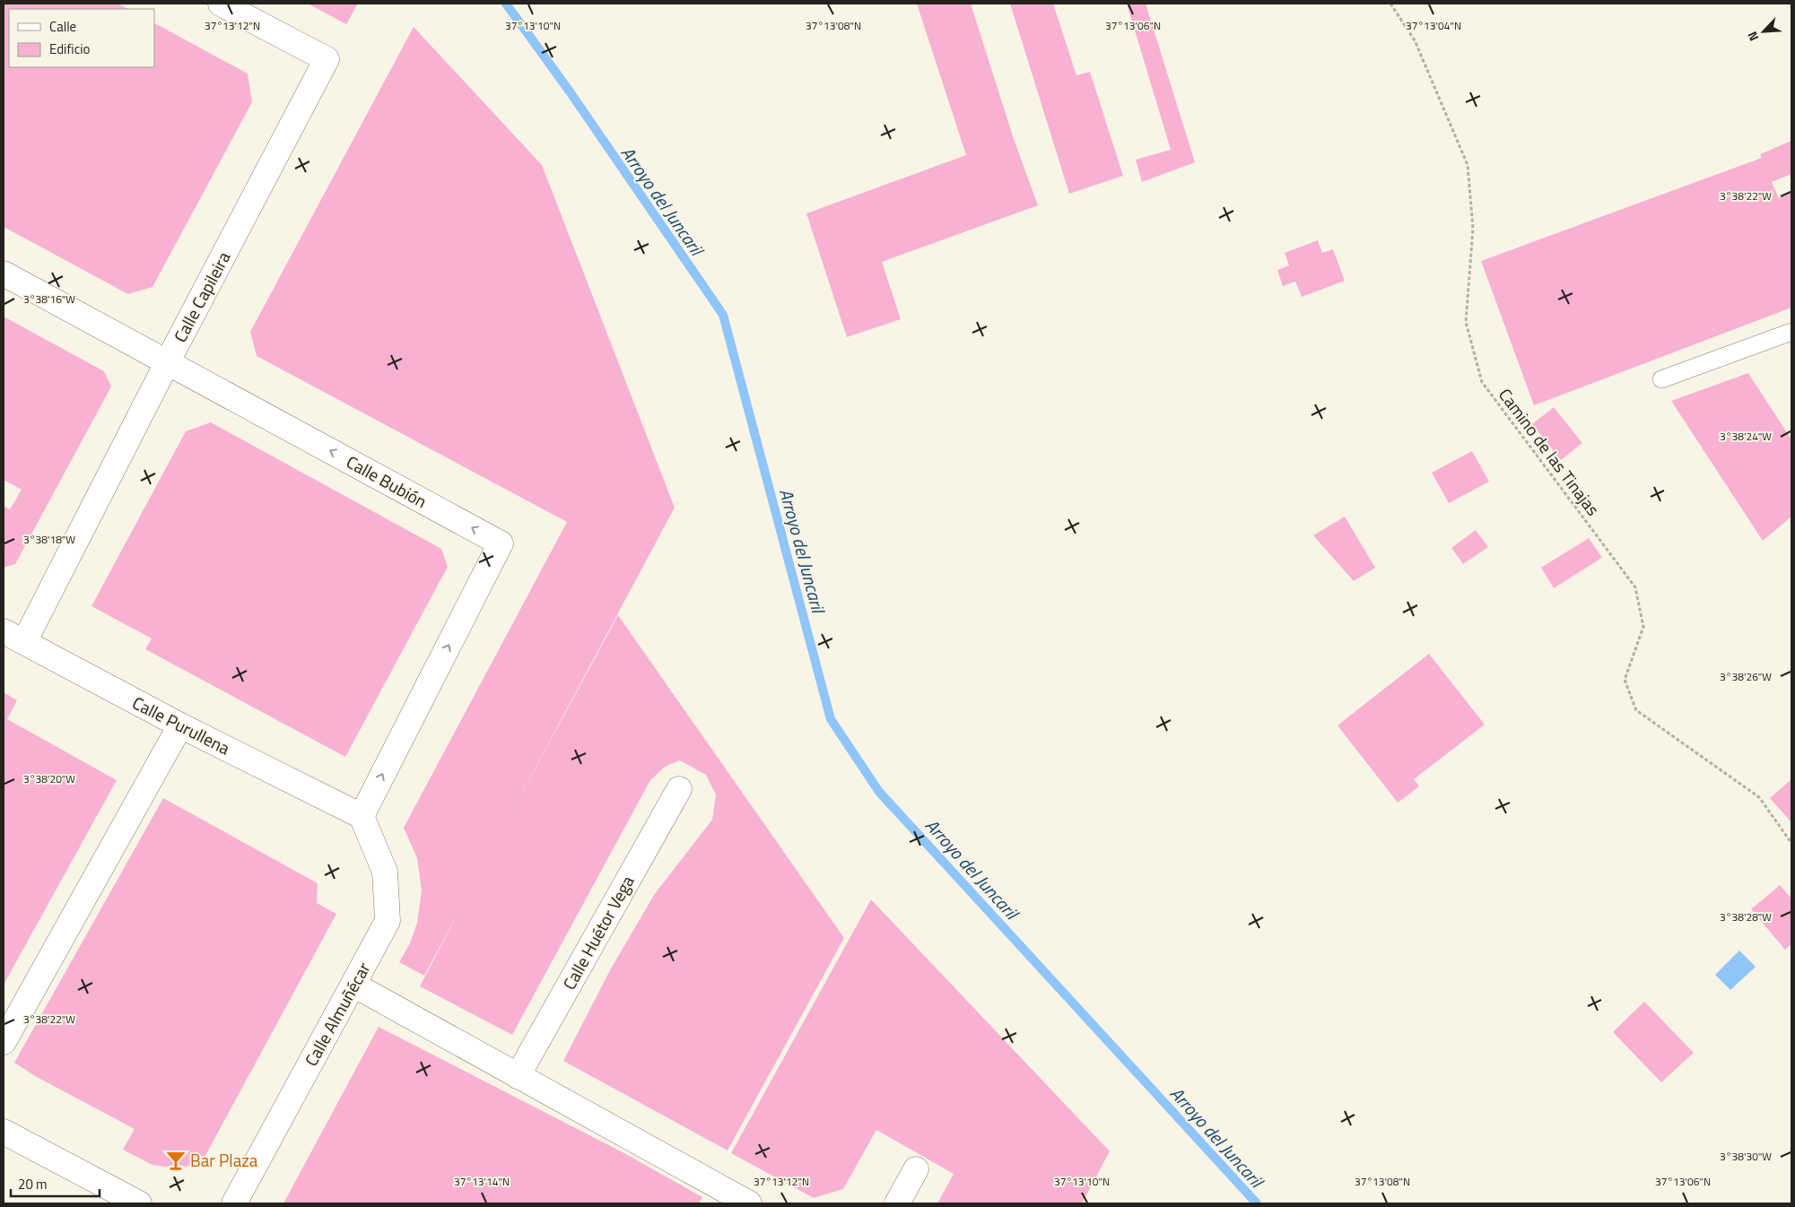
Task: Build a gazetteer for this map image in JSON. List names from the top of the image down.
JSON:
{
  "streets": {
    "street": [
      "Calle Capileira",
      "Calle Bubión",
      "Calle Purullena",
      "Calle Huétor Vega",
      "Calle Almuñécar"
    ],
    "path": ["Camino de las Tinajas"]
  },
  "crossings": [
    ["Calle Capileira", "Calle Bubión"],
    ["Calle Capileira", "Calle Purullena"],
    ["Calle Bubión", "Calle Purullena"],
    ["Calle Bubión", "Calle Almuñécar"],
    ["Calle Purullena", "Calle Almuñécar"]
  ],
  "water": ["Arroyo del Juncaril"],
  "places": {
    "bar": ["Bar Plaza"]
  },
  "legend": ["Calle", "Edificio"],
  "scale_bar": "20 m",
  "north": "bottom left",
  "coordinates": [
    "37°13'12\"N",
    "37°13'10\"N",
    "37°13'08\"N",
    "37°13'06\"N",
    "37°13'04\"N",
    "3°38'22\"W",
    "3°38'16\"W",
    "3°38'24\"W",
    "3°38'18\"W",
    "3°38'26\"W",
    "3°38'20\"W",
    "3°38'28\"W",
    "3°38'30\"W",
    "37°13'14\"N"
  ]
}
